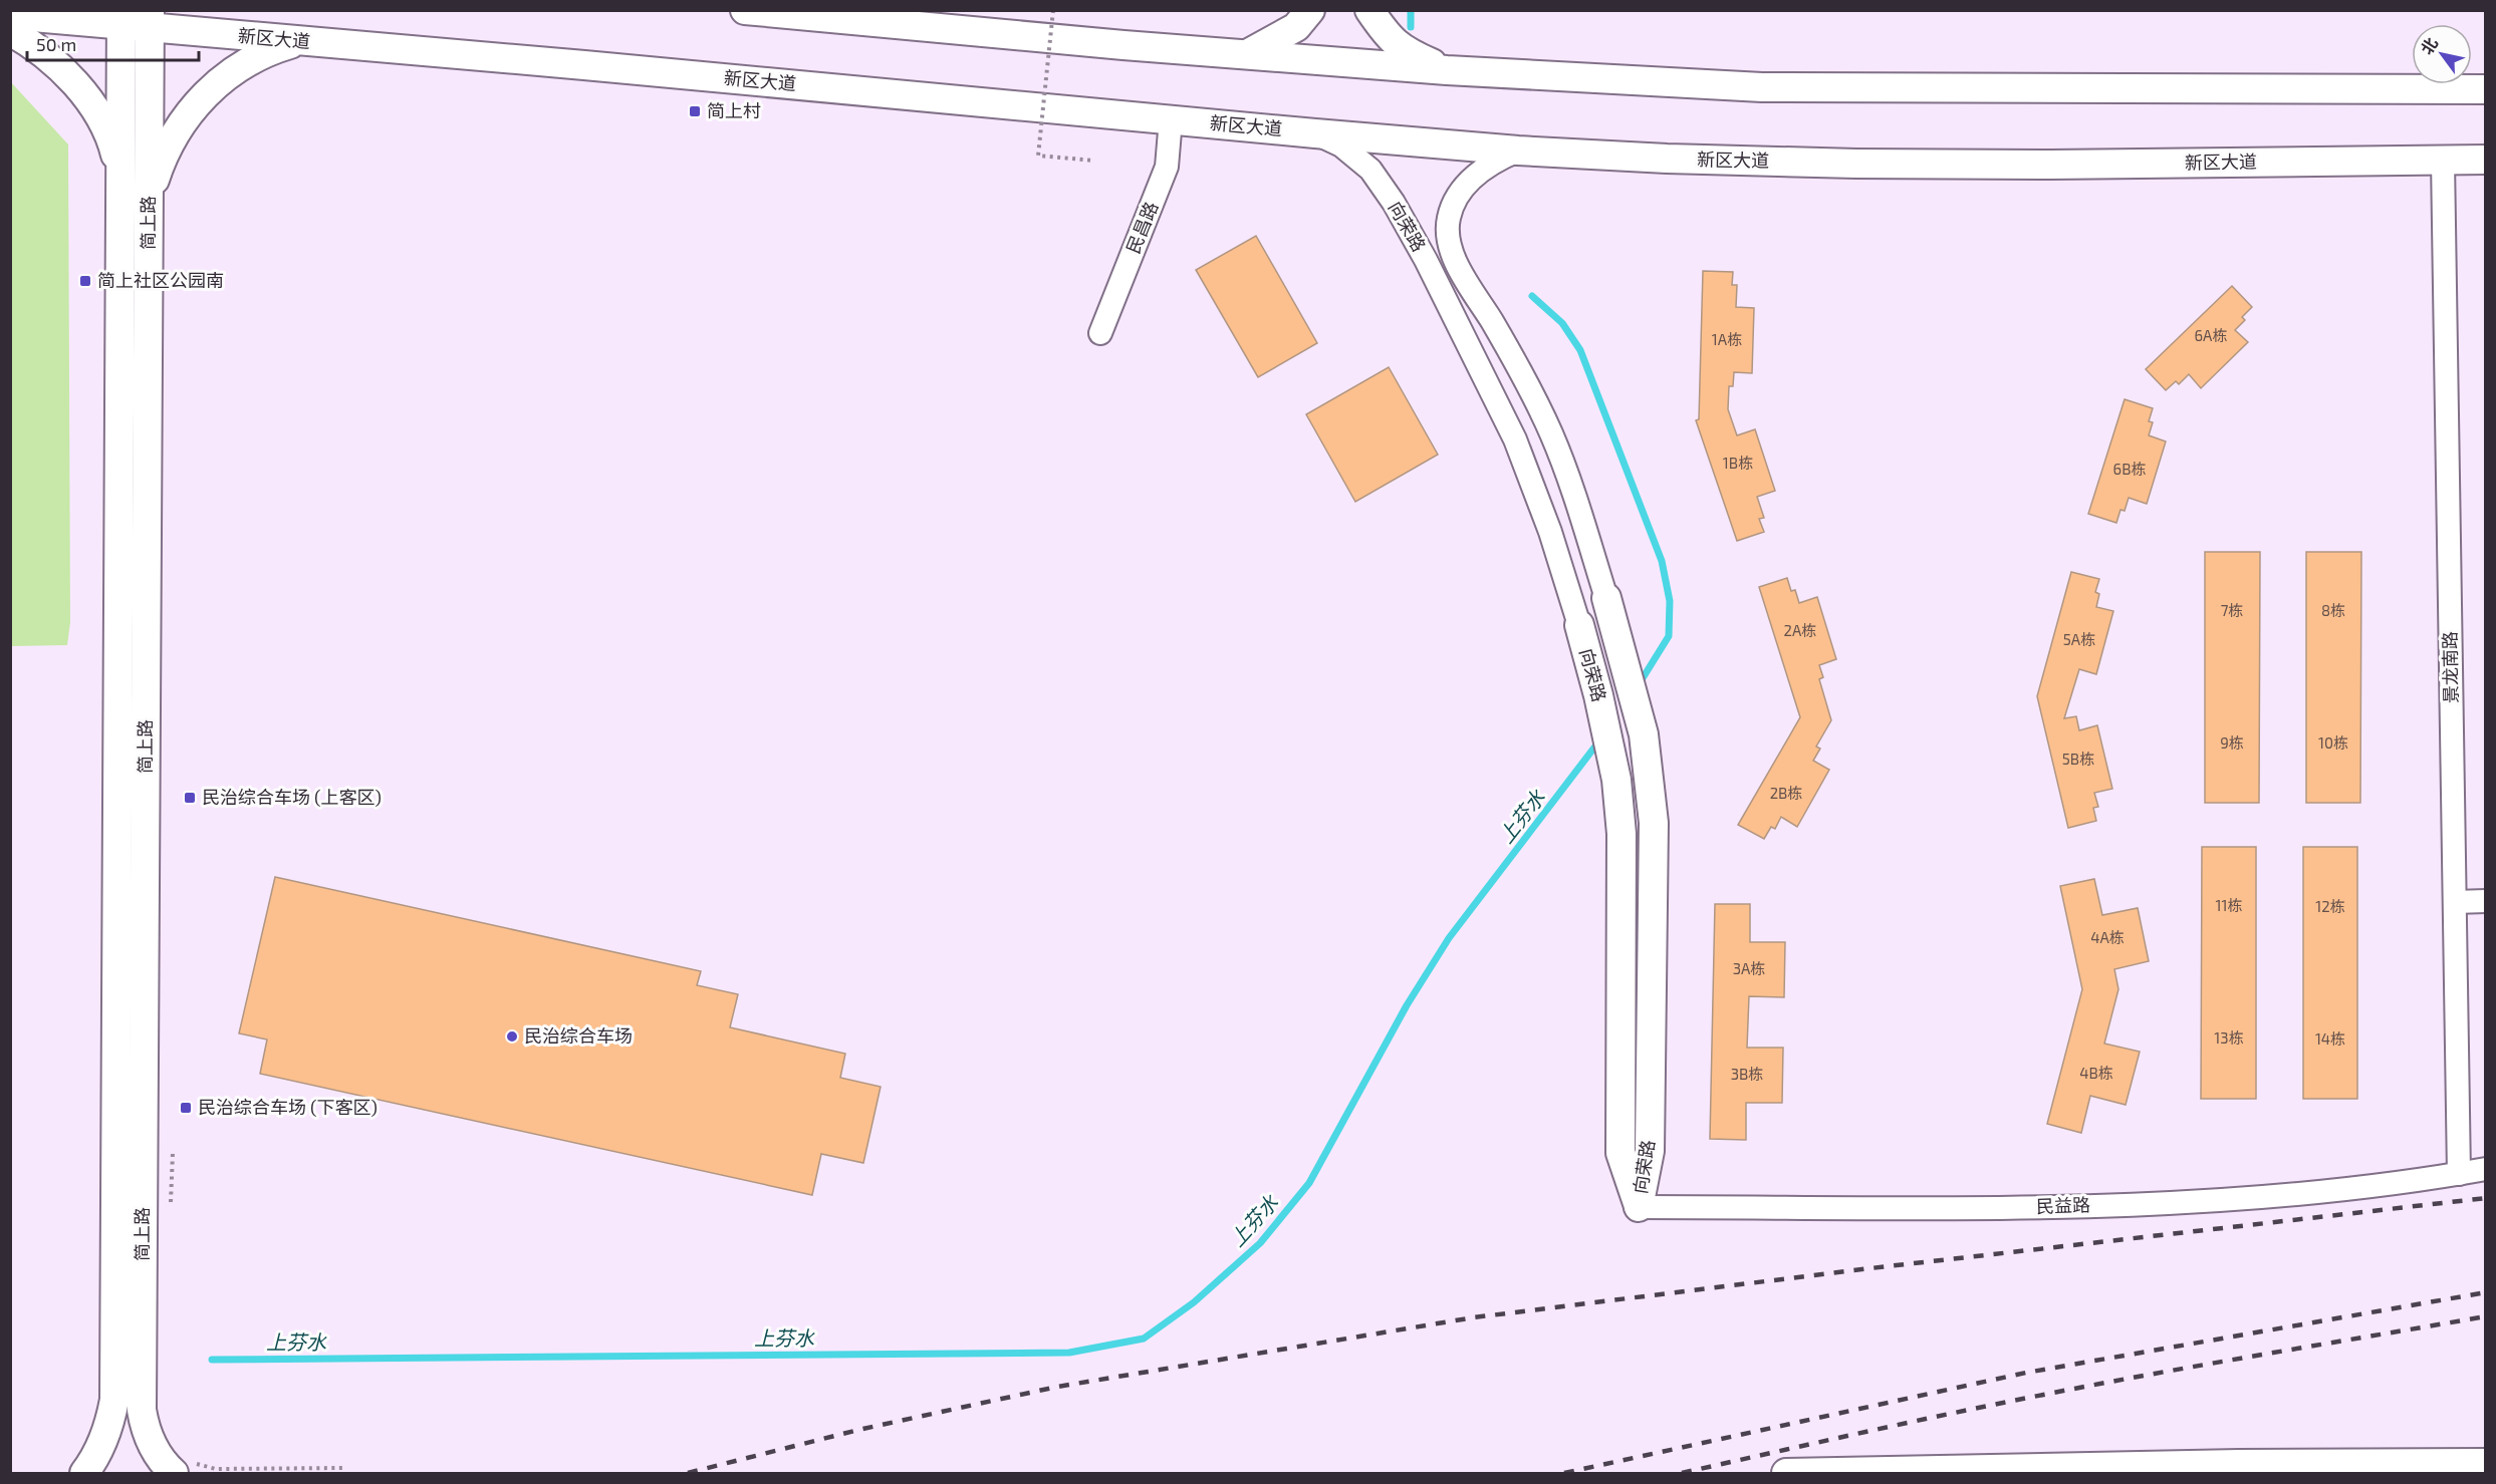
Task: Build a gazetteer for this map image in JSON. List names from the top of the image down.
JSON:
{
  "streets": {
    "main road": ["新区大道", "简上路", "向荣路"],
    "street": ["民昌路", "景龙南路", "民益路"]
  },
  "crossings": [
    ["新区大道", "简上路"],
    ["新区大道", "向荣路"],
    ["新区大道", "民昌路"],
    ["新区大道", "景龙南路"],
    ["向荣路", "民益路"],
    ["景龙南路", "民益路"]
  ],
  "water": ["上芬水"],
  "places": {
    "transit": [
      "简上村",
      "简上社区公园南",
      "民治综合车场 (上客区)",
      "民治综合车场 (下客区)"
    ],
    "other": ["民治综合车场"]
  },
  "house_numbers": [
    "6A栋",
    "1A栋",
    "1B栋",
    "6B栋",
    "7栋",
    "8栋",
    "2A栋",
    "5A栋",
    "9栋",
    "10栋",
    "5B栋",
    "2B栋",
    "11栋",
    "12栋",
    "4A栋",
    "3A栋",
    "13栋",
    "14栋",
    "4B栋",
    "3B栋"
  ],
  "scale_bar": "50 m",
  "north": "top left"
}
